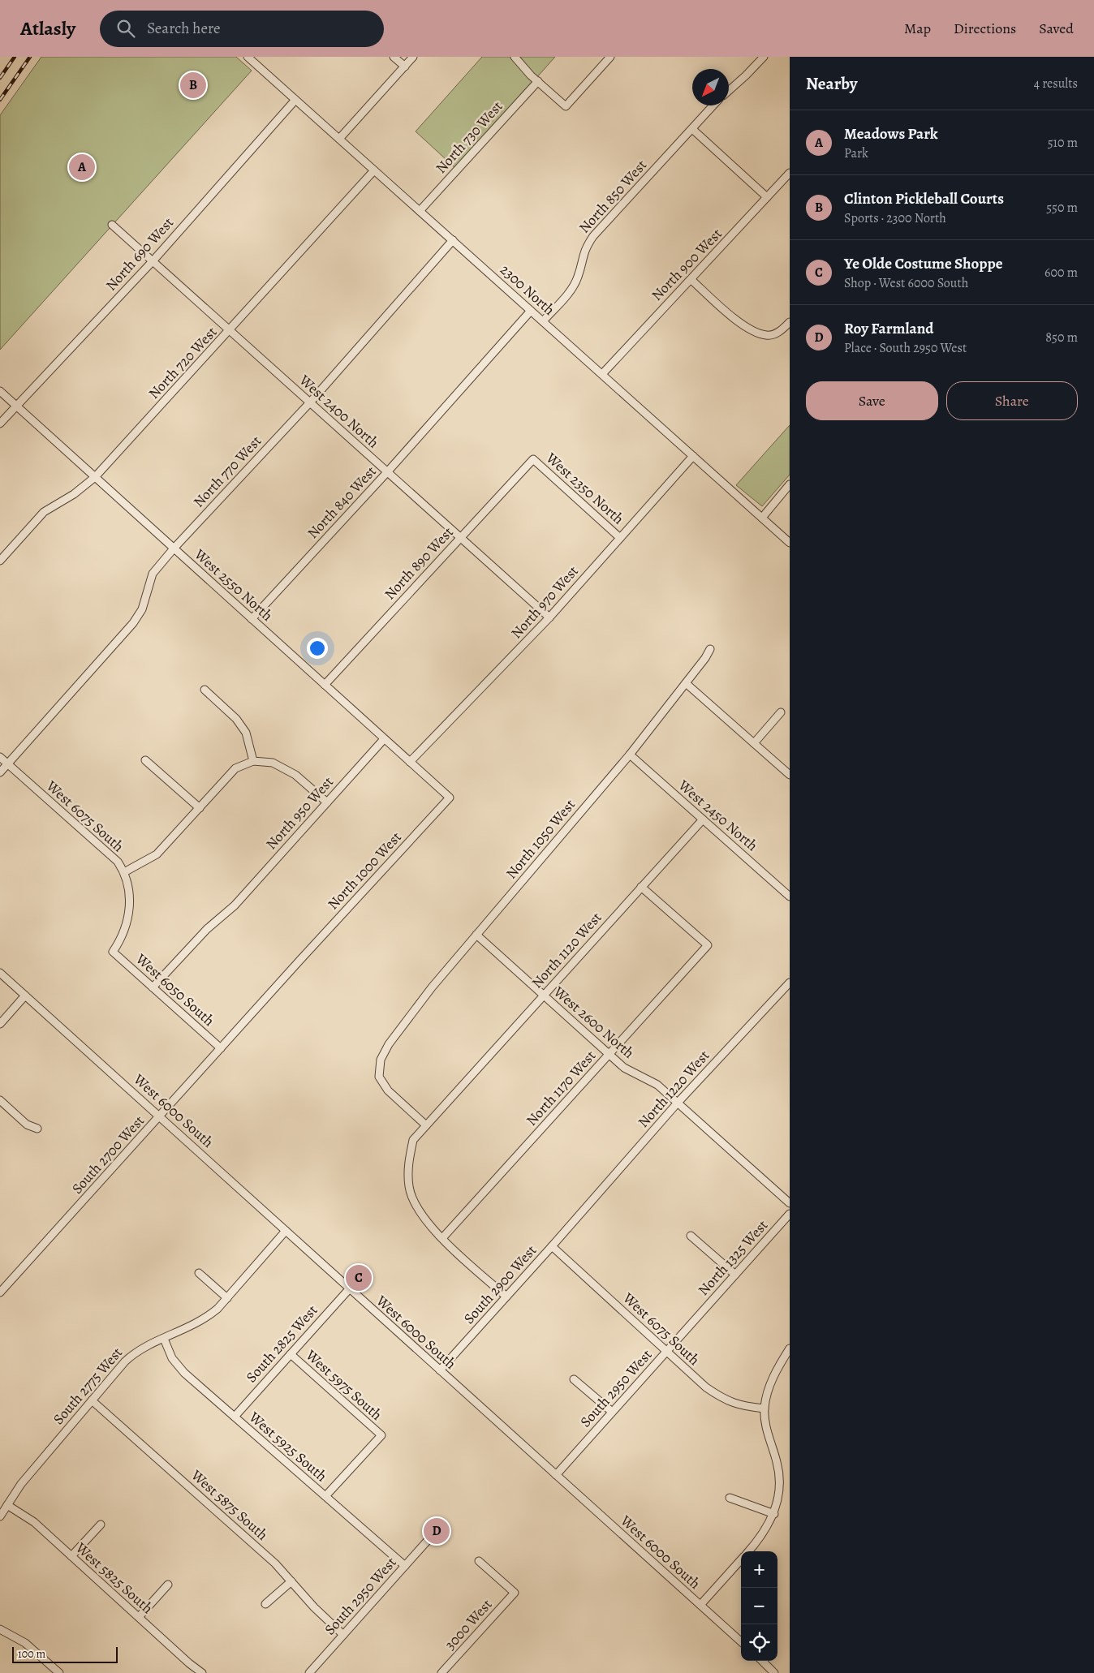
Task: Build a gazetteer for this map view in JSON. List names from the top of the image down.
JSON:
{
  "streets": {
    "street": [
      "North 730 West",
      "North 850 West",
      "North 690 West",
      "North 900 West",
      "2300 North",
      "North 720 West",
      "West 2400 North",
      "North 770 West",
      "West 2350 North",
      "North 840 West",
      "North 890 West",
      "West 2550 North",
      "North 970 West",
      "North 950 West",
      "West 2450 North",
      "West 6075 South",
      "North 1050 West",
      "North 1000 West",
      "North 1120 West",
      "West 6050 South",
      "West 2600 North",
      "North 1170 West",
      "North 1220 West",
      "West 6000 South",
      "South 2700 West",
      "North 1325 West",
      "South 2900 West",
      "South 2825 West",
      "West 5975 South",
      "South 2775 West",
      "South 2950 West",
      "West 5925 South",
      "West 5875 South",
      "West 5825 South",
      "3000 West"
    ]
  },
  "crossings": [
    ["North 730 West", "2300 North"],
    ["North 850 West", "2300 North"],
    ["North 690 West", "2300 North"],
    ["North 690 West", "West 2400 North"],
    ["North 690 West", "West 2550 North"],
    ["North 900 West", "2300 North"],
    ["2300 North", "North 720 West"],
    ["2300 North", "North 770 West"],
    ["2300 North", "North 840 West"],
    ["2300 North", "North 970 West"],
    ["North 720 West", "West 2400 North"],
    ["North 720 West", "West 2550 North"],
    ["West 2400 North", "North 770 West"],
    ["West 2400 North", "North 840 West"],
    ["West 2400 North", "North 890 West"],
    ["West 2400 North", "North 970 West"],
    ["North 770 West", "West 2550 North"],
    ["North 770 West", "West 6075 South"],
    ["West 2350 North", "North 890 West"],
    ["West 2350 North", "North 970 West"],
    ["North 840 West", "West 2550 North"],
    ["North 890 West", "West 2550 North"],
    ["West 2550 North", "North 970 West"],
    ["West 2550 North", "North 950 West"],
    ["West 2550 North", "North 1000 West"],
    ["North 950 West", "West 6050 South"],
    ["West 2450 North", "North 1050 West"],
    ["West 2450 North", "North 1120 West"],
    ["West 6075 South", "West 6050 South"],
    ["West 6075 South", "South 2900 West"],
    ["West 6075 South", "South 2950 West"],
    ["North 1050 West", "North 1120 West"],
    ["North 1050 West", "West 2600 North"],
    ["North 1000 West", "South 2700 West"],
    ["North 1120 West", "West 2600 North"],
    ["North 1120 West", "North 1170 West"],
    ["West 6050 South", "South 2700 West"],
    ["West 2600 North", "North 1170 West"],
    ["West 2600 North", "North 1220 West"],
    ["North 1220 West", "South 2900 West"],
    ["West 6000 South", "South 2700 West"],
    ["West 6000 South", "South 2900 West"],
    ["West 6000 South", "South 2825 West"],
    ["West 6000 South", "South 2775 West"],
    ["West 6000 South", "South 2950 West"],
    ["North 1325 West", "South 2950 West"],
    ["South 2825 West", "West 5975 South"],
    ["South 2825 West", "West 5925 South"],
    ["West 5975 South", "West 5925 South"],
    ["South 2775 West", "West 5925 South"],
    ["South 2775 West", "West 5875 South"],
    ["South 2775 West", "West 5825 South"],
    ["South 2950 West", "West 5925 South"],
    ["South 2950 West", "West 5875 South"]
  ],
  "scale_bar": "100 m",
  "north": "bottom left",
  "page": {
    "header": "Atlasly",
    "search": "Search here",
    "nav": ["Map", "Directions", "Saved"],
    "heading": ["Nearby", "4 results"],
    "pins": [
      "B",
      "A",
      "C",
      "D"
    ],
    "list": [
      {
        "mark": "A",
        "name": "Meadows Park",
        "note": "Park",
        "value": "510 m"
      },
      {
        "mark": "B",
        "name": "Clinton Pickleball Courts",
        "note": "Sports · 2300 North",
        "value": "550 m"
      },
      {
        "mark": "C",
        "name": "Ye Olde Costume Shoppe",
        "note": "Shop · West 6000 South",
        "value": "600 m"
      },
      {
        "mark": "D",
        "name": "Roy Farmland",
        "note": "Place · South 2950 West",
        "value": "850 m"
      }
    ],
    "buttons": ["Save", "Share"],
    "map_buttons": ["+", "−"],
    "scale": "100 m"
  }
}
